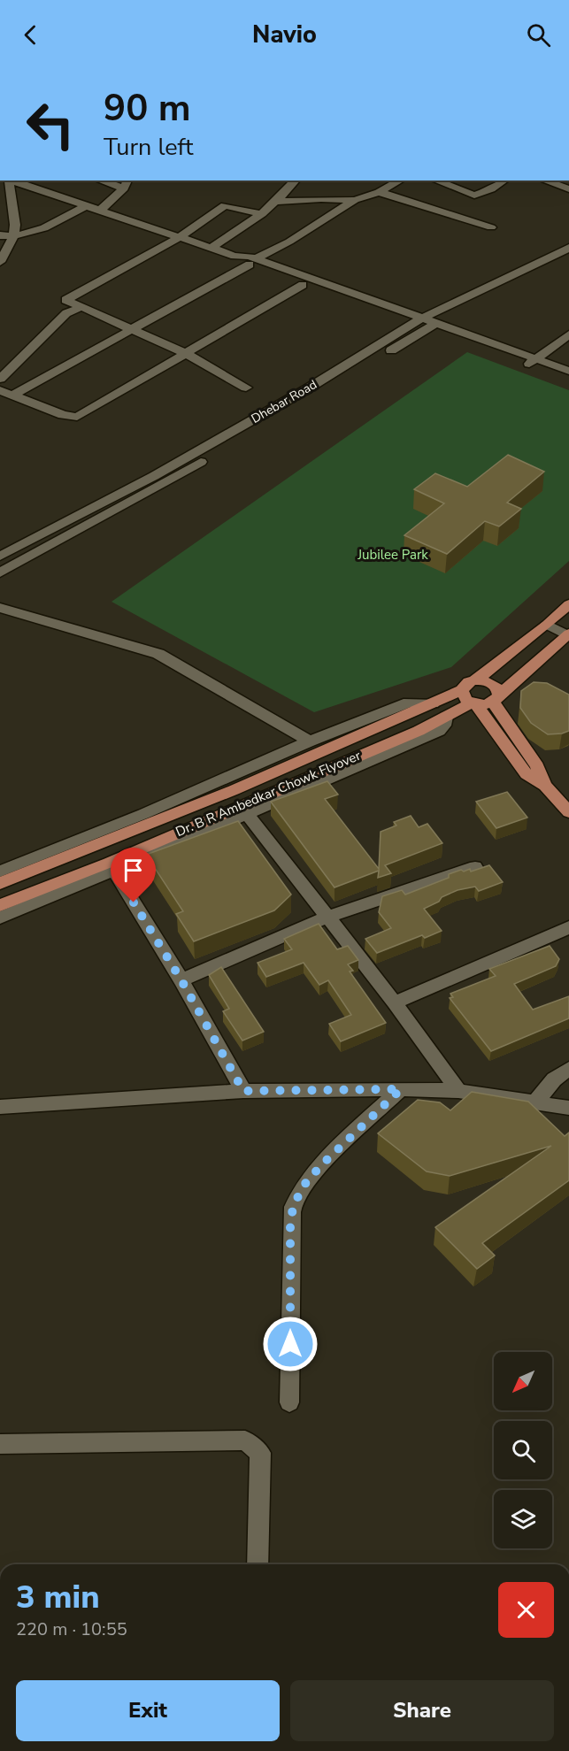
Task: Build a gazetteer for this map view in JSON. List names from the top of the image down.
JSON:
{
  "streets": {
    "main road": ["Dr. B R Ambedkar Chowk Flyover"],
    "street": ["Dhebar Road"]
  },
  "parks": ["Jubilee Park"],
  "north": "bottom left",
  "page": {
    "header": "Navio",
    "turn": ["90 m", "Turn left"],
    "heading": ["3 min", "220 m · 10:55"],
    "buttons": ["Exit", "Share"]
  }
}
